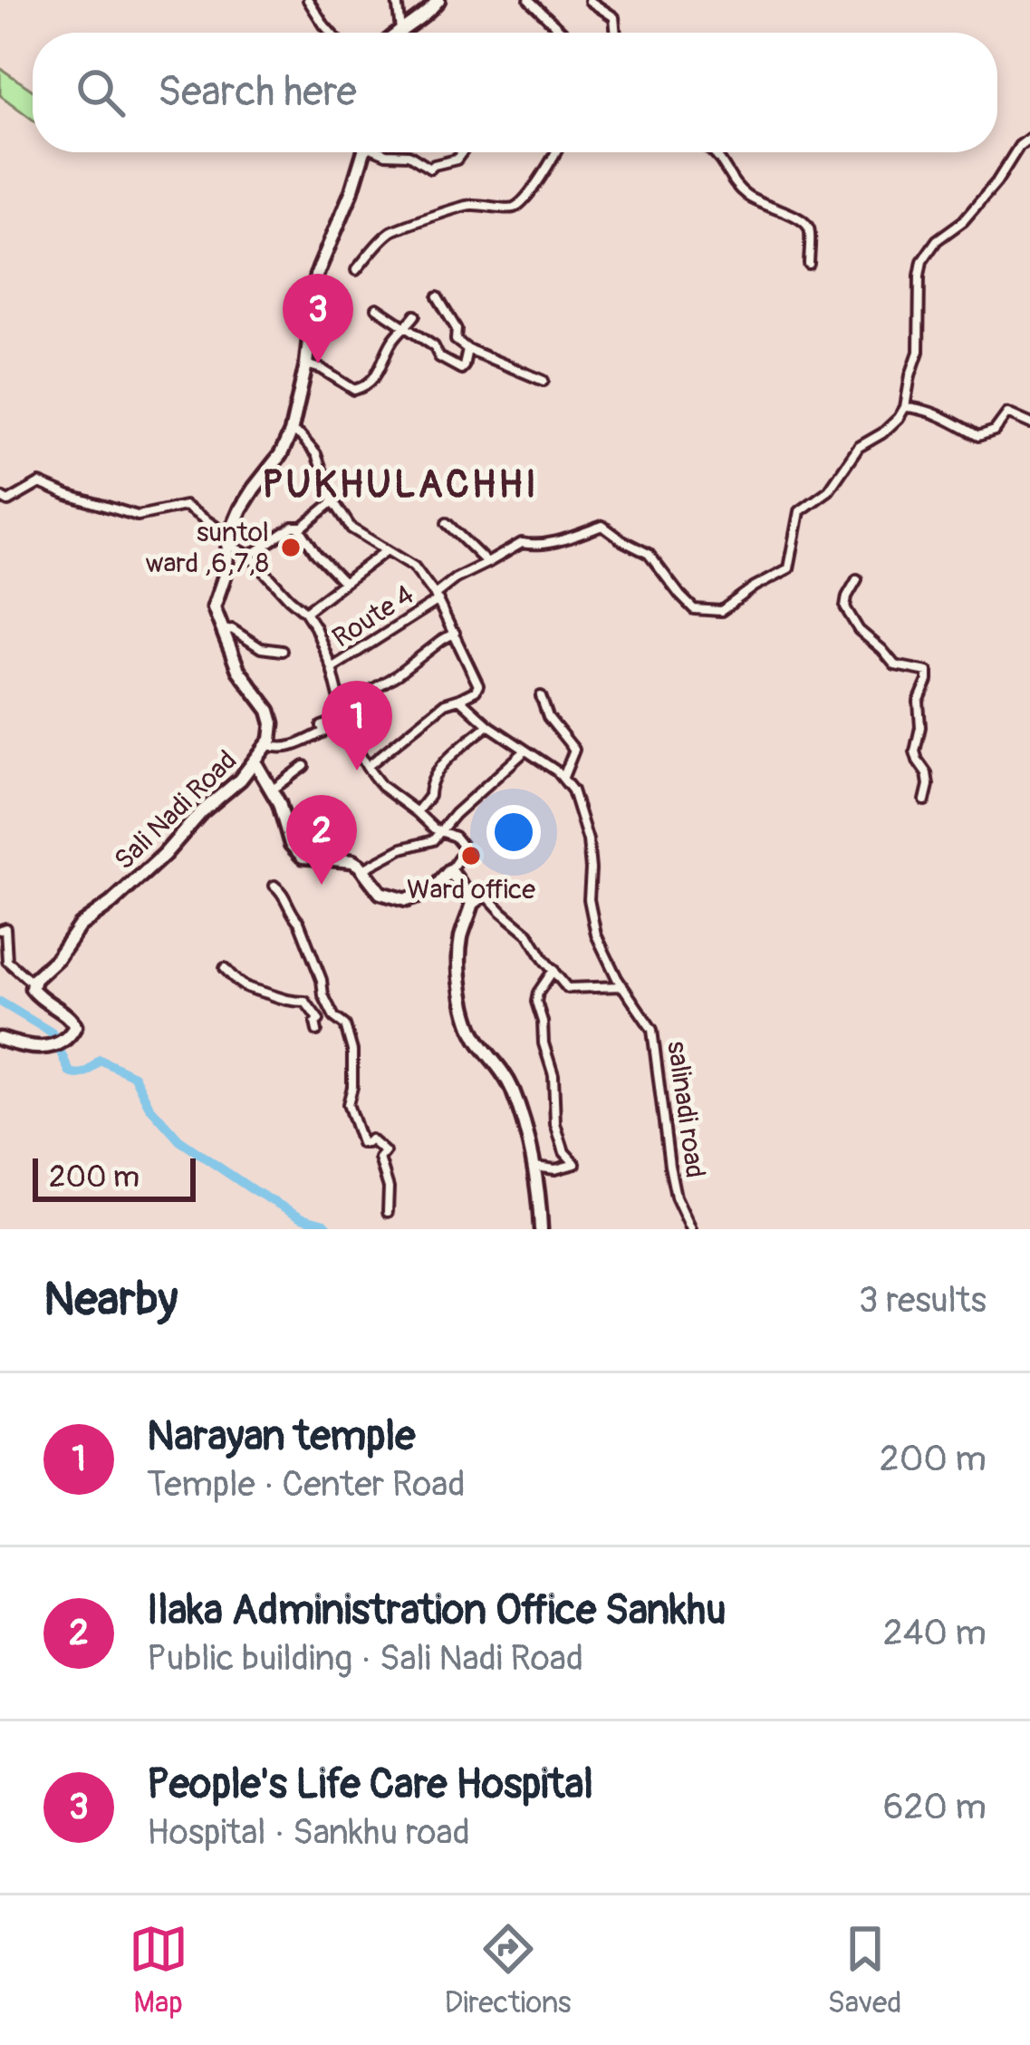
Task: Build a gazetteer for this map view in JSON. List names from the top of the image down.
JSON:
{
  "streets": {
    "main road": ["Sali Nadi Road"],
    "street": ["Route 4", "salinadi road"]
  },
  "districts": ["PUKHULACHHI"],
  "places": ["suntol ward ,6,7,8", "Ward office"],
  "scale_bar": "200 m",
  "page": {
    "search": "Search here",
    "pins": ["3", "1", "2"],
    "scale": "200 m",
    "heading": ["Nearby", "3 results"],
    "list": [
      {
        "mark": "1",
        "name": "Narayan temple",
        "note": "Temple · Center Road",
        "value": "200 m"
      },
      {
        "mark": "2",
        "name": "Ilaka Administration Office Sankhu",
        "note": "Public building · Sali Nadi Road",
        "value": "240 m"
      },
      {
        "mark": "3",
        "name": "People's Life Care Hospital",
        "note": "Hospital · Sankhu road",
        "value": "620 m"
      }
    ],
    "nav": ["Map", "Directions", "Saved"]
  }
}
